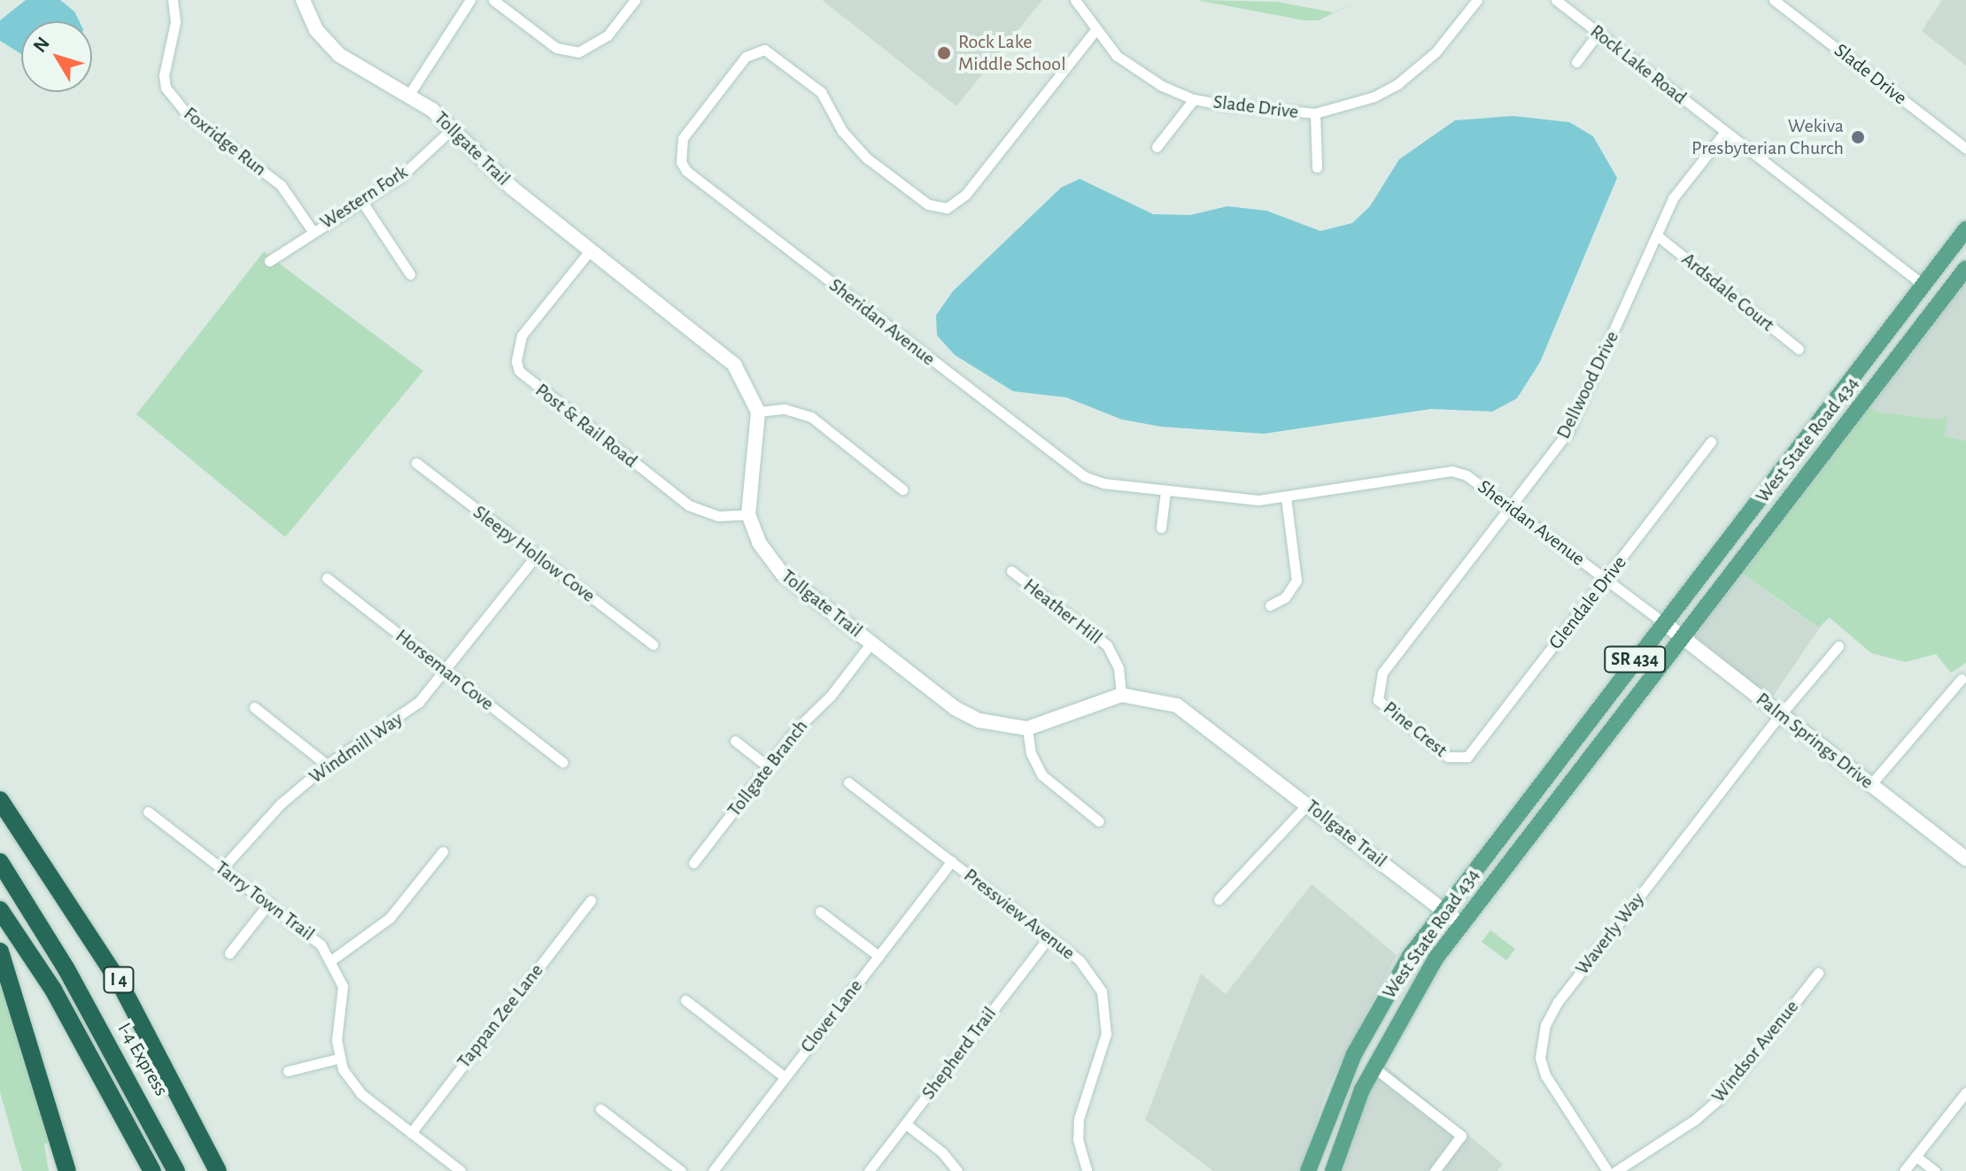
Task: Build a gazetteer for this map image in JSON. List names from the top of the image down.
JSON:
{
  "streets": {
    "highway": ["I 4", "I-4 Express"],
    "main road": ["West State Road 434", "SR 434"],
    "street": [
      "Rock Lake Road",
      "Slade Drive",
      "Foxridge Run",
      "Tollgate Trail",
      "Western Fork",
      "Ardsdale Court",
      "Sheridan Avenue",
      "Dellwood Drive",
      "Post & Rail Road",
      "Sleepy Hollow Cove",
      "Glendale Drive",
      "Heather Hill",
      "Horseman Cove",
      "Pine Crest",
      "Palm Springs Drive",
      "Windmill Way",
      "Tollgate Branch",
      "Tarry Town Trail",
      "Pressview Avenue",
      "Waverly Way",
      "Tappan Zee Lane",
      "Clover Lane",
      "Windsor Avenue",
      "Shepherd Trail"
    ]
  },
  "crossings": [
    ["Rock Lake Road", "Dellwood Drive"],
    ["Rock Lake Road", "SR 434"],
    ["Slade Drive", "Sheridan Avenue"],
    ["Foxridge Run", "Western Fork"],
    ["Tollgate Trail", "Western Fork"],
    ["Tollgate Trail", "Post & Rail Road"],
    ["Tollgate Trail", "West State Road 434"],
    ["Tollgate Trail", "Heather Hill"],
    ["Tollgate Trail", "SR 434"],
    ["Tollgate Trail", "Tollgate Branch"],
    ["Ardsdale Court", "Dellwood Drive"],
    ["Sheridan Avenue", "Dellwood Drive"],
    ["Sheridan Avenue", "Glendale Drive"],
    ["Sheridan Avenue", "SR 434"],
    ["Sheridan Avenue", "Palm Springs Drive"],
    ["Dellwood Drive", "Pine Crest"],
    ["West State Road 434", "Palm Springs Drive"],
    ["Sleepy Hollow Cove", "Windmill Way"],
    ["Glendale Drive", "Pine Crest"],
    ["SR 434", "Palm Springs Drive"],
    ["Horseman Cove", "Windmill Way"],
    ["Palm Springs Drive", "Waverly Way"],
    ["Windmill Way", "Tarry Town Trail"],
    ["Pressview Avenue", "Clover Lane"],
    ["Pressview Avenue", "Shepherd Trail"]
  ],
  "places": ["Rock Lake Middle School", "Wekiva Presbyterian Church"],
  "north": "top left"
}
